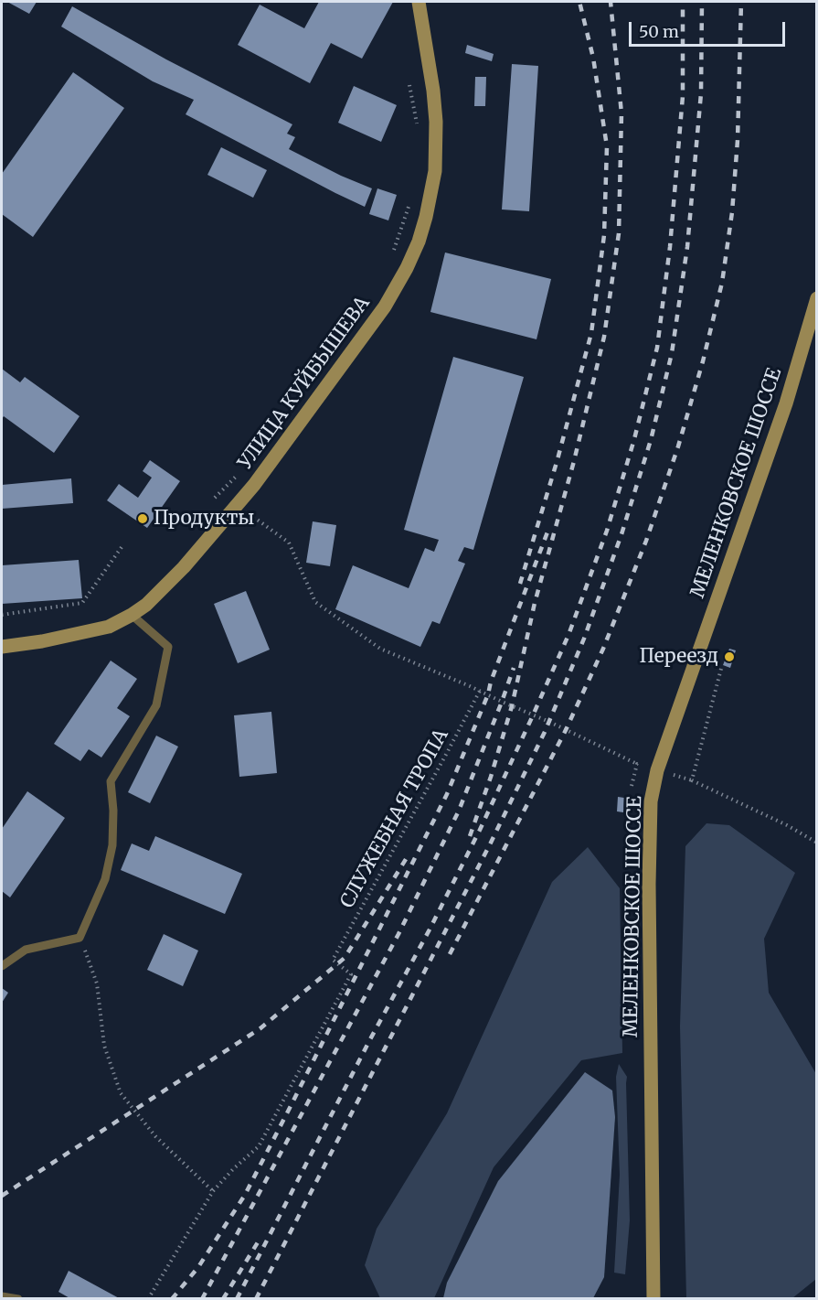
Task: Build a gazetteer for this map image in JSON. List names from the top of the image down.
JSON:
{
  "streets": {
    "main road": ["УЛИЦА КУЙБЫШЕВА", "МЕЛЕНКОВСКОЕ ШОССЕ"],
    "path": ["СЛУЖЕБНАЯ ТРОПА"]
  },
  "places": ["Продукты", "Переезд"],
  "scale_bar": "50 m"
}
